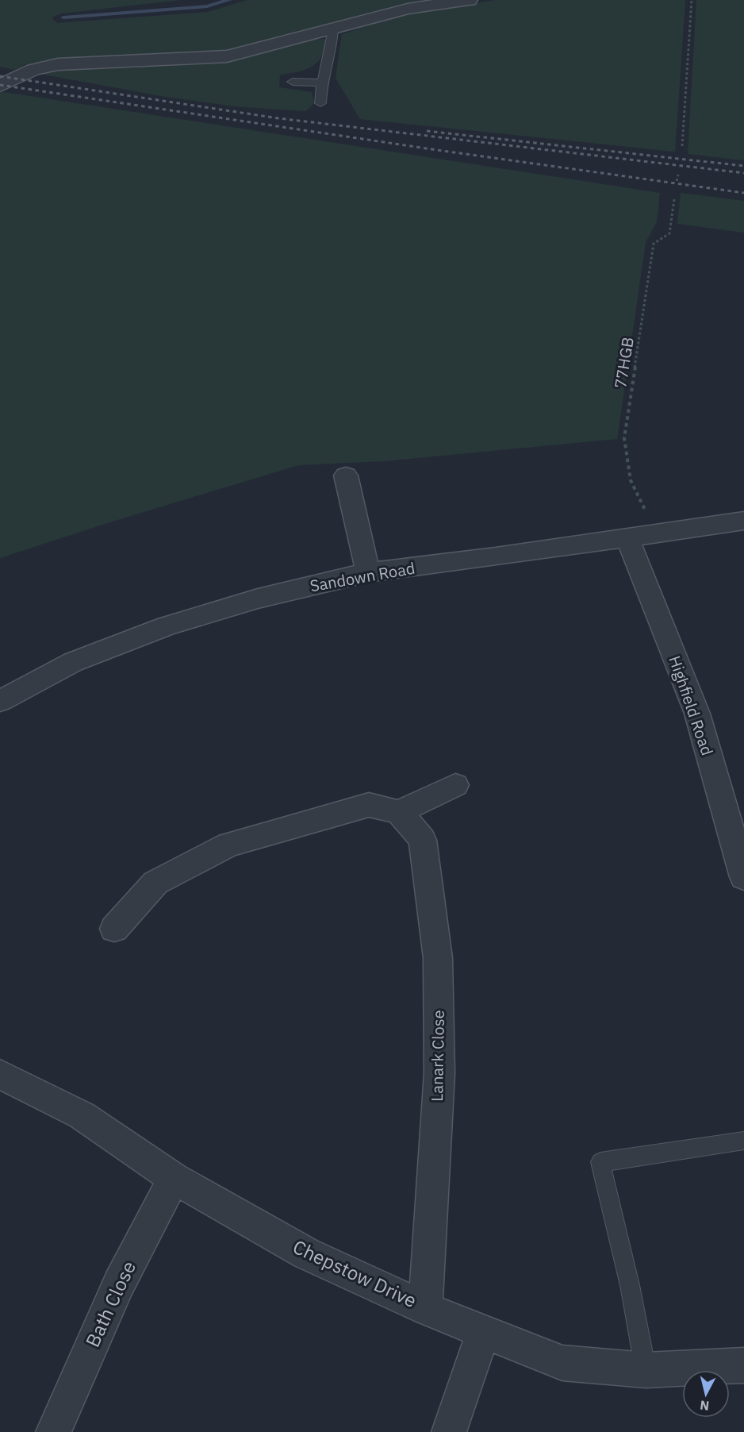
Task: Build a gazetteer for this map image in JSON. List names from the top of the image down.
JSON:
{
  "streets": {
    "street": [
      "Sandown Road",
      "Highfield Road",
      "Lanark Close",
      "Chepstow Drive",
      "Bath Close"
    ],
    "path": ["77HGB"]
  },
  "crossings": [
    ["77HGB", "Sandown Road"],
    ["Sandown Road", "Highfield Road"],
    ["Lanark Close", "Chepstow Drive"],
    ["Chepstow Drive", "Bath Close"]
  ],
  "north": "bottom"
}
